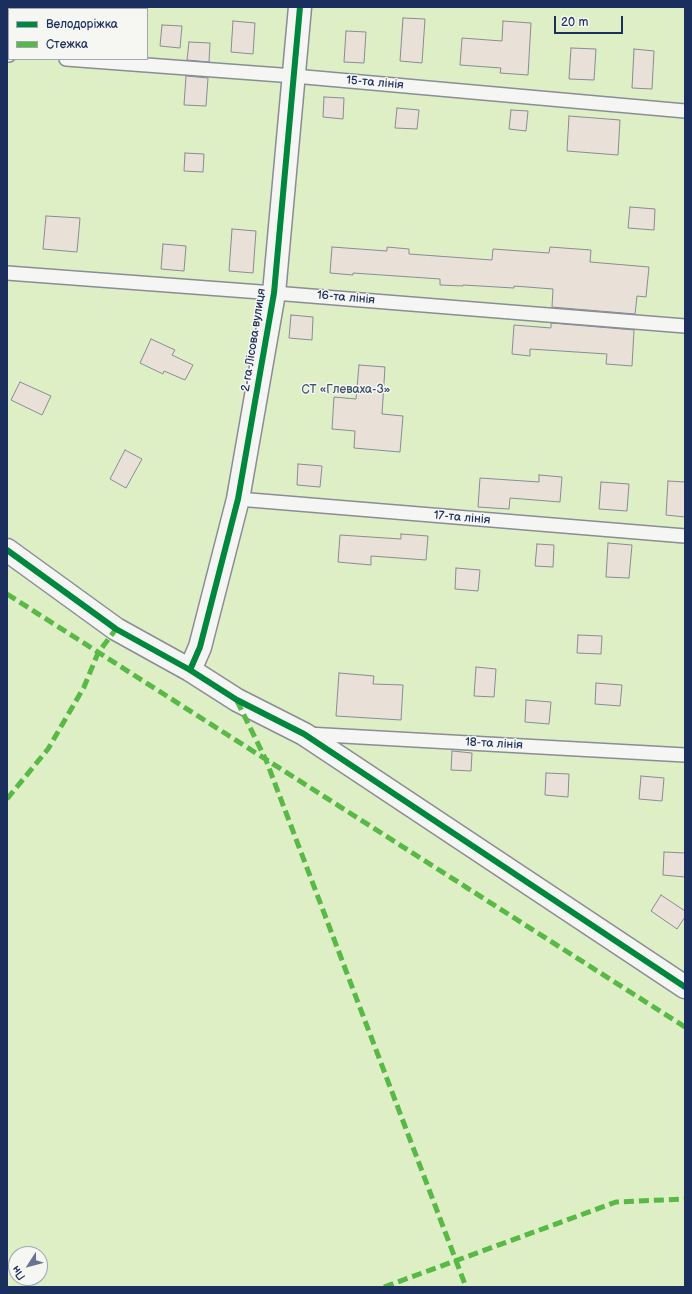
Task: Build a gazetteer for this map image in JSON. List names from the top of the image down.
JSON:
{
  "streets": {
    "street": ["2-га Лісова вулиця"],
    "lane": [
      "15-та лінія",
      "16-та лінія",
      "17-та лінія",
      "18-та лінія"
    ]
  },
  "crossings": [
    ["15-та лінія", "2-га Лісова вулиця"],
    ["16-та лінія", "2-га Лісова вулиця"],
    ["2-га Лісова вулиця", "17-та лінія"]
  ],
  "parks": ["СТ «Глеваха-3»"],
  "legend": ["Велодоріжка", "Стежка"],
  "scale_bar": "20 m",
  "north": "bottom left"
}
